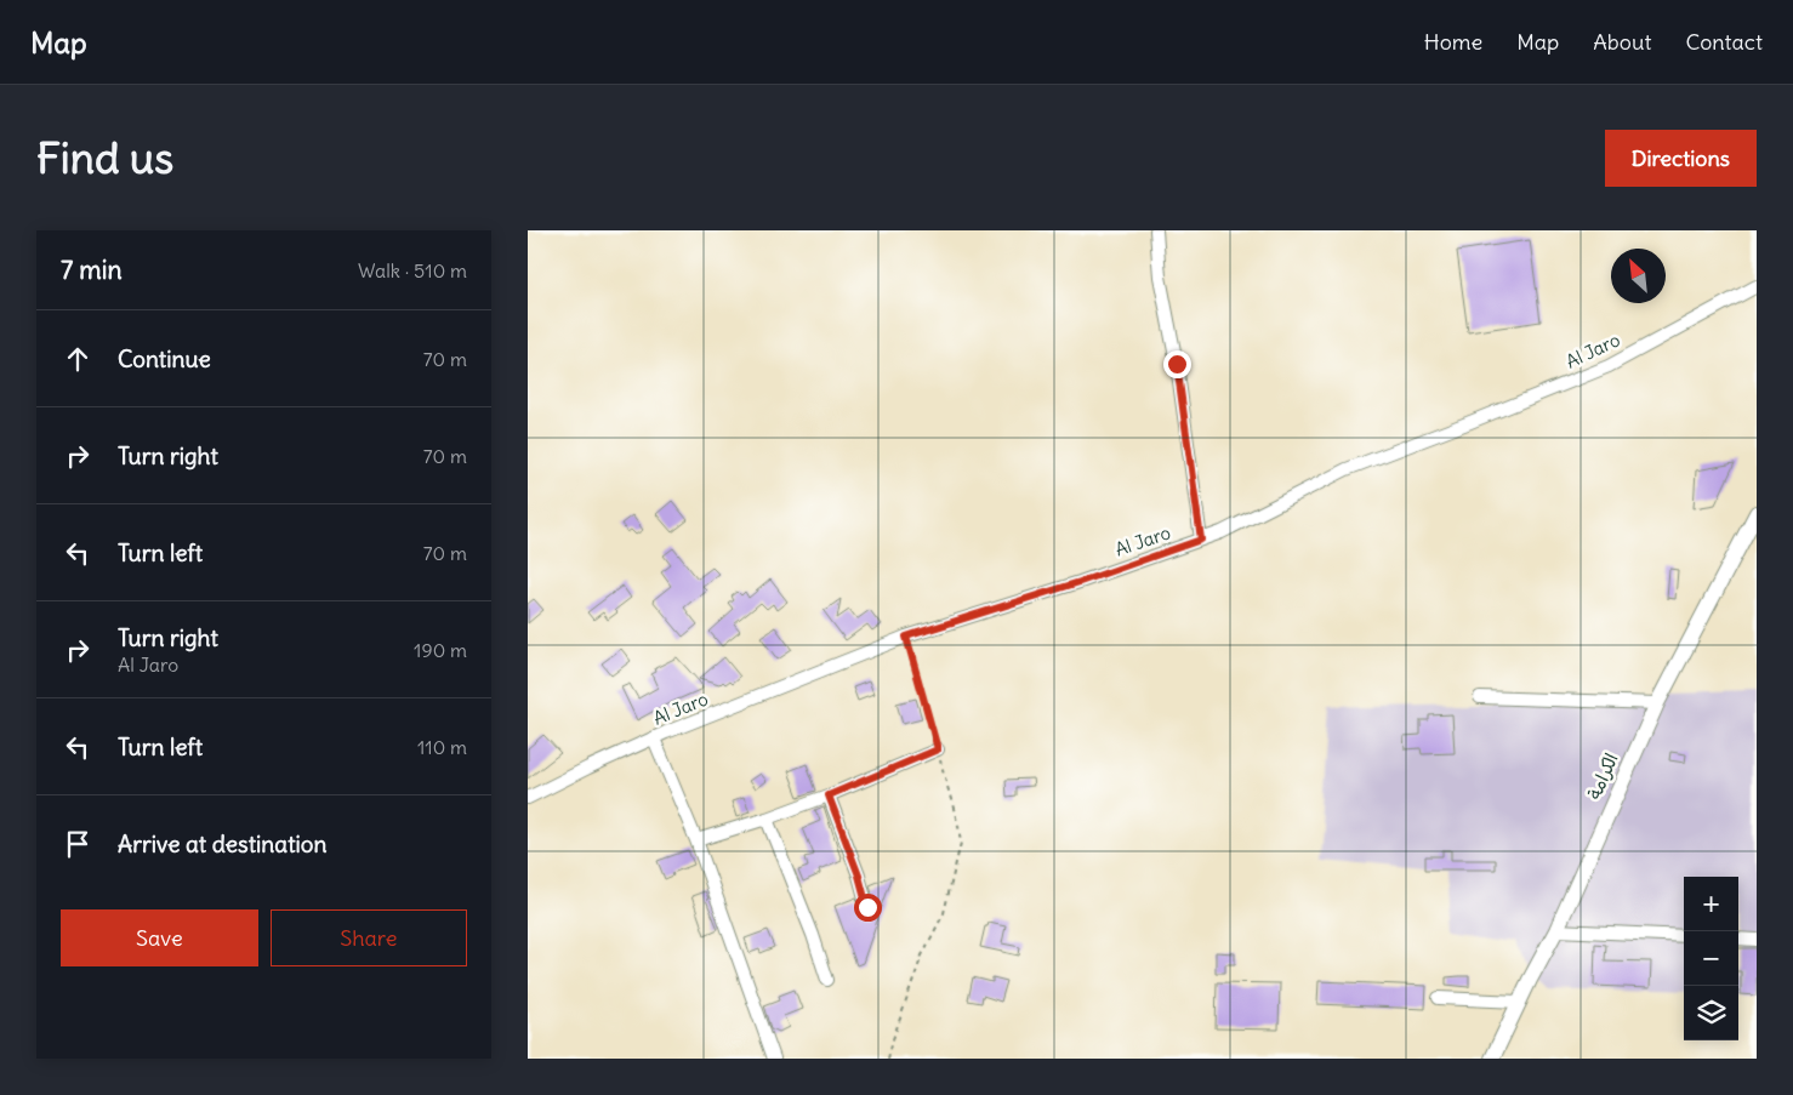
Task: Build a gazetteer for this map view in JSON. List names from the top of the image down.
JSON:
{
  "streets": {
    "main road": ["الكرامة"],
    "street": ["Al Jaro"]
  },
  "north": "top left",
  "page": {
    "header": "Map",
    "nav": [
      "Home",
      "Map",
      "About",
      "Contact"
    ],
    "buttons": [
      "Directions",
      ["Save", "Share"]
    ],
    "title": "Find us",
    "heading": ["7 min", "Walk · 510 m"],
    "list": [
      ["Continue", "70 m"],
      ["Turn right", "70 m"],
      ["Turn left", "70 m"],
      ["Turn right", "Al Jaro", "190 m"],
      ["Turn left", "110 m"],
      "Arrive at destination"
    ],
    "map_buttons": ["+", "−"]
  }
}
